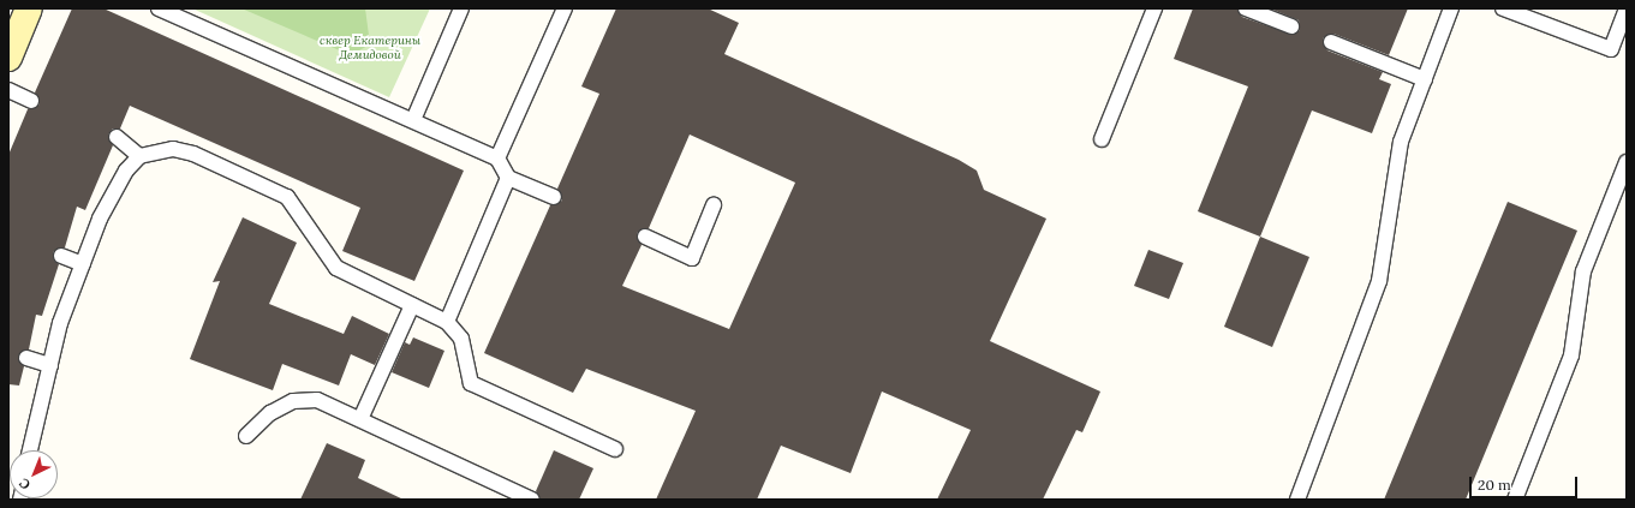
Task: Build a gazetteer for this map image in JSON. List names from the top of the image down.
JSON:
{
  "parks": ["сквер Екатерины Демидовой"],
  "scale_bar": "20 m",
  "north": "bottom left"
}
